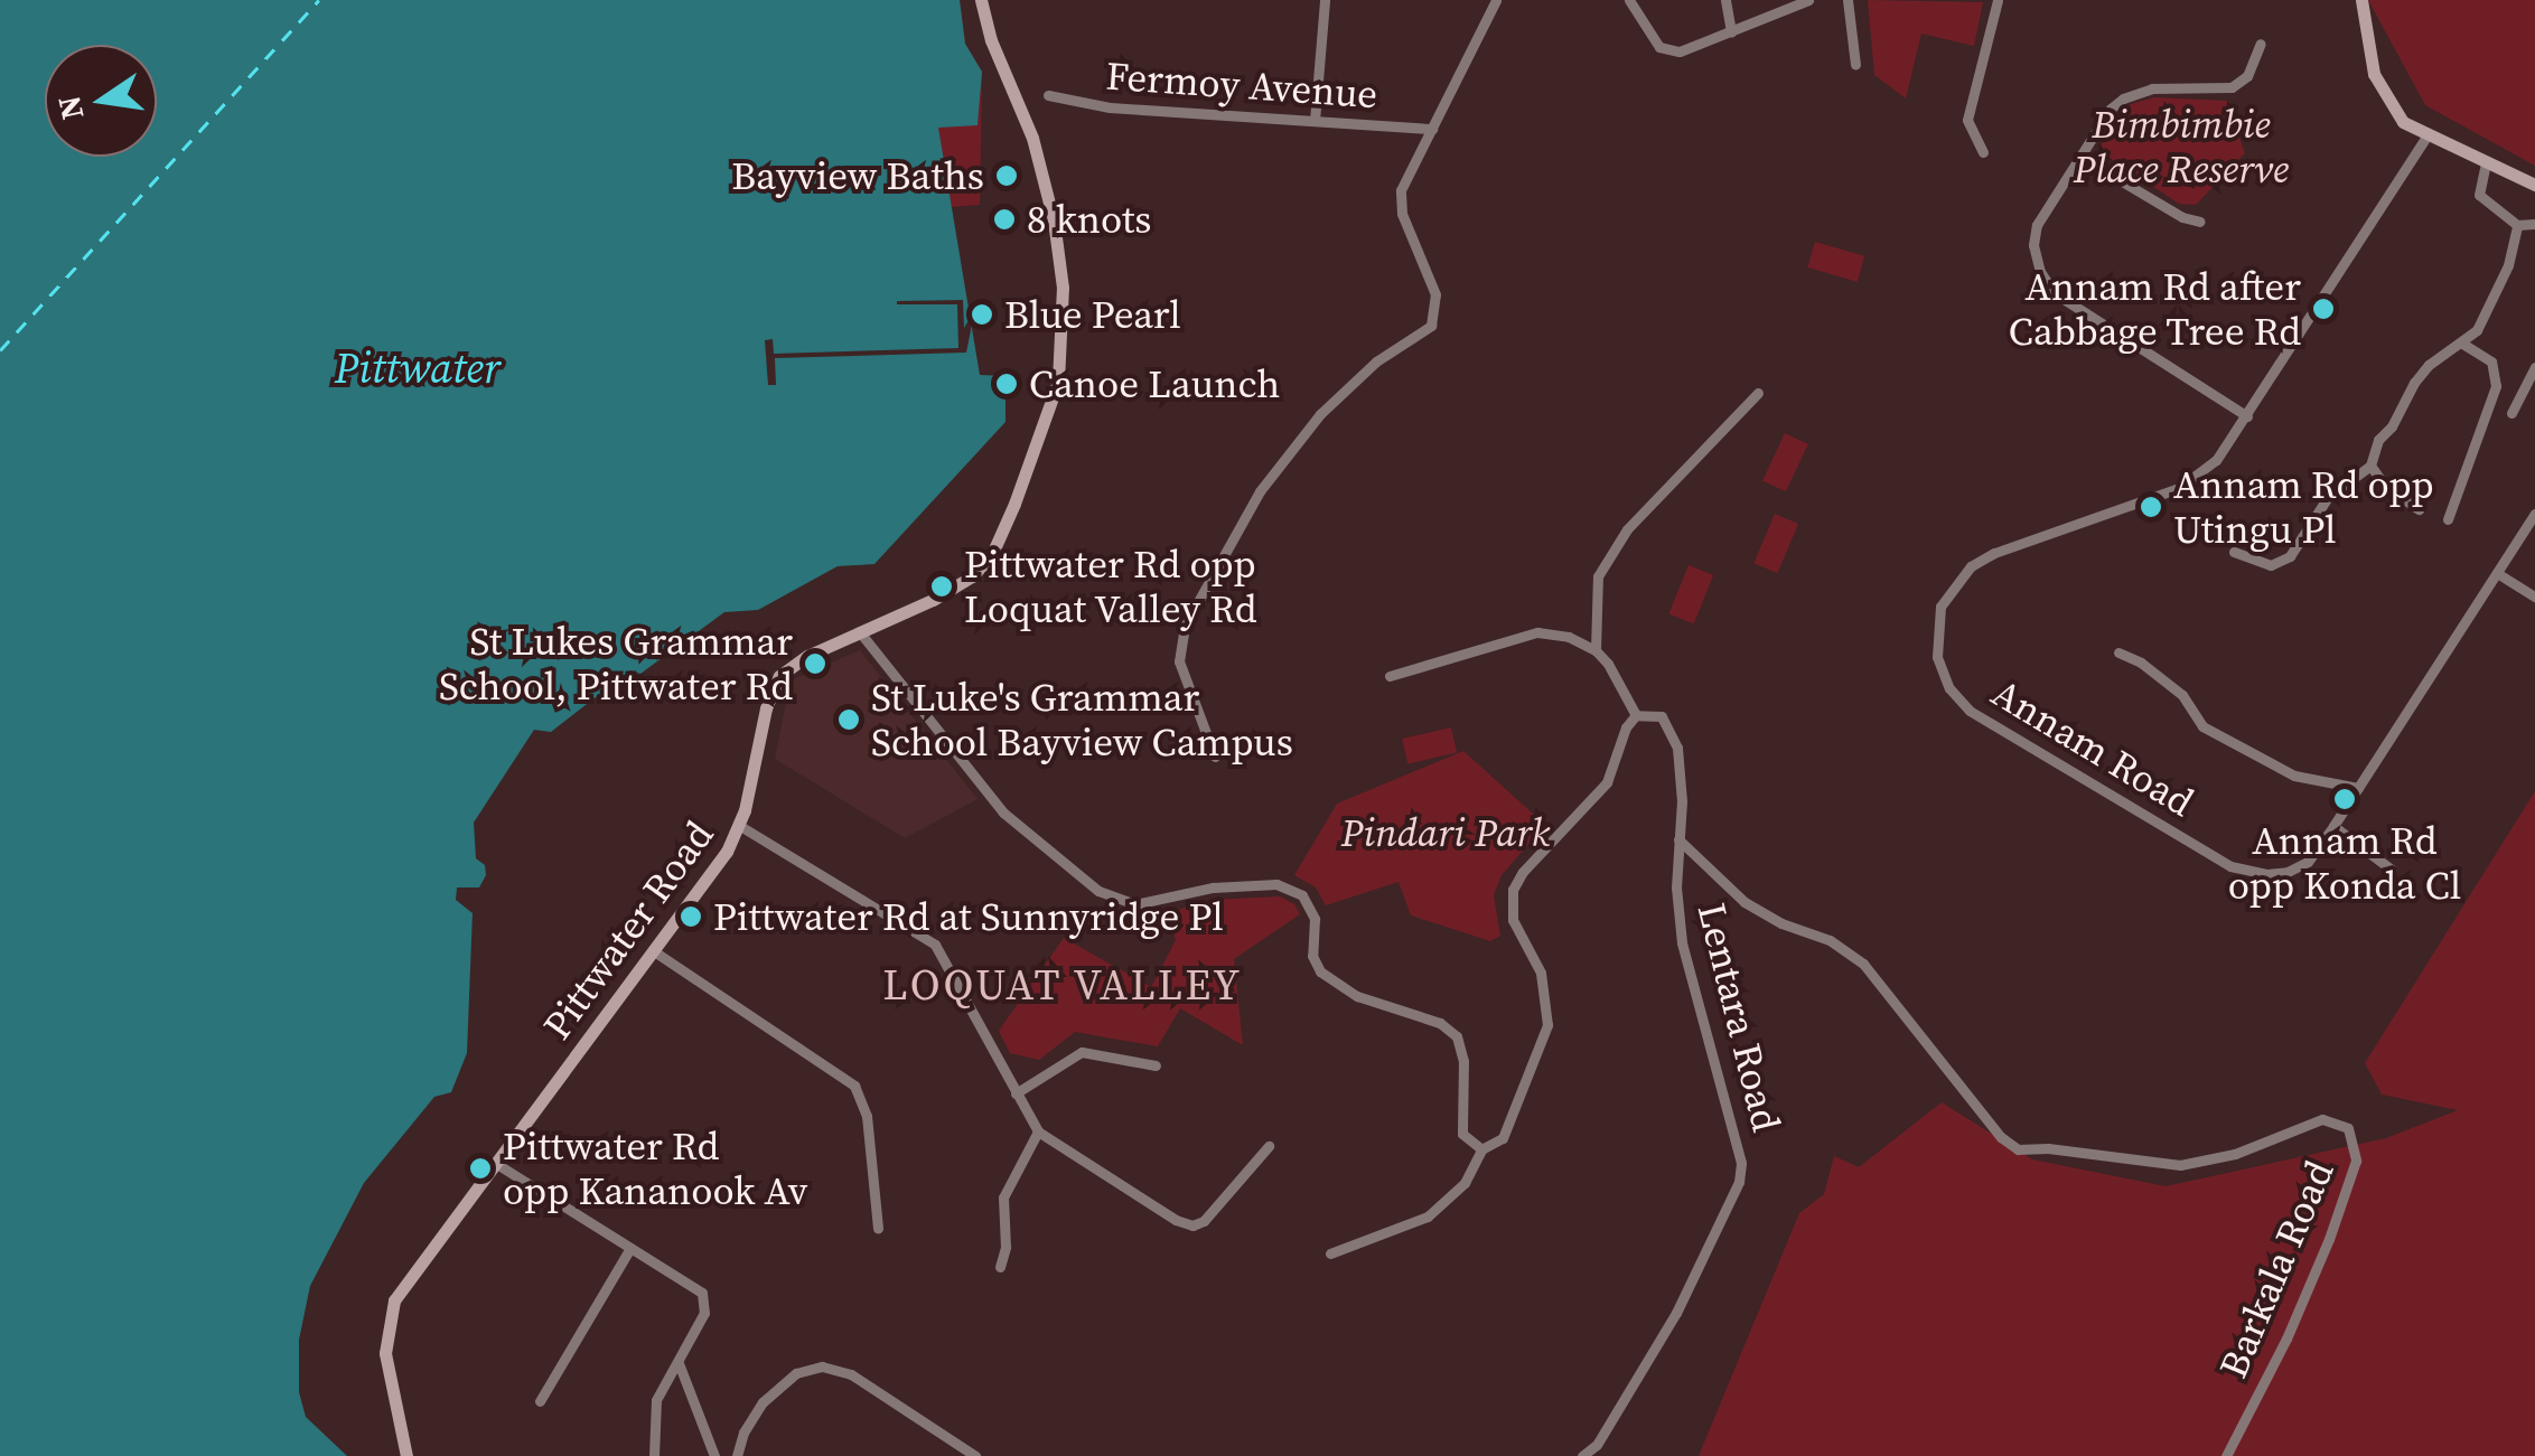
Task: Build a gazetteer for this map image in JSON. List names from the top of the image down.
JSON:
{
  "streets": {
    "main road": ["Pittwater Road"],
    "street": [
      "Fermoy Avenue",
      "Annam Road",
      "Lentara Road",
      "Barkala Road"
    ]
  },
  "crossings": [
    ["Lentara Road", "Barkala Road"]
  ],
  "districts": ["LOQUAT VALLEY"],
  "water": ["Pittwater"],
  "parks": ["Bimbimbie Place Reserve", "Pindari Park"],
  "places": [
    "Bayview Baths",
    "8 knots",
    "Annam Rd after Cabbage Tree Rd",
    "Blue Pearl",
    "Canoe Launch",
    "Annam Rd opp Utingu Pl",
    "Pittwater Rd opp Loquat Valley Rd",
    "St Lukes Grammar School, Pittwater Rd",
    "St Luke's Grammar School Bayview Campus",
    "Annam Rd opp Konda Cl",
    "Pittwater Rd at Sunnyridge Pl",
    "Pittwater Rd opp Kananook Av"
  ],
  "north": "left"
}
